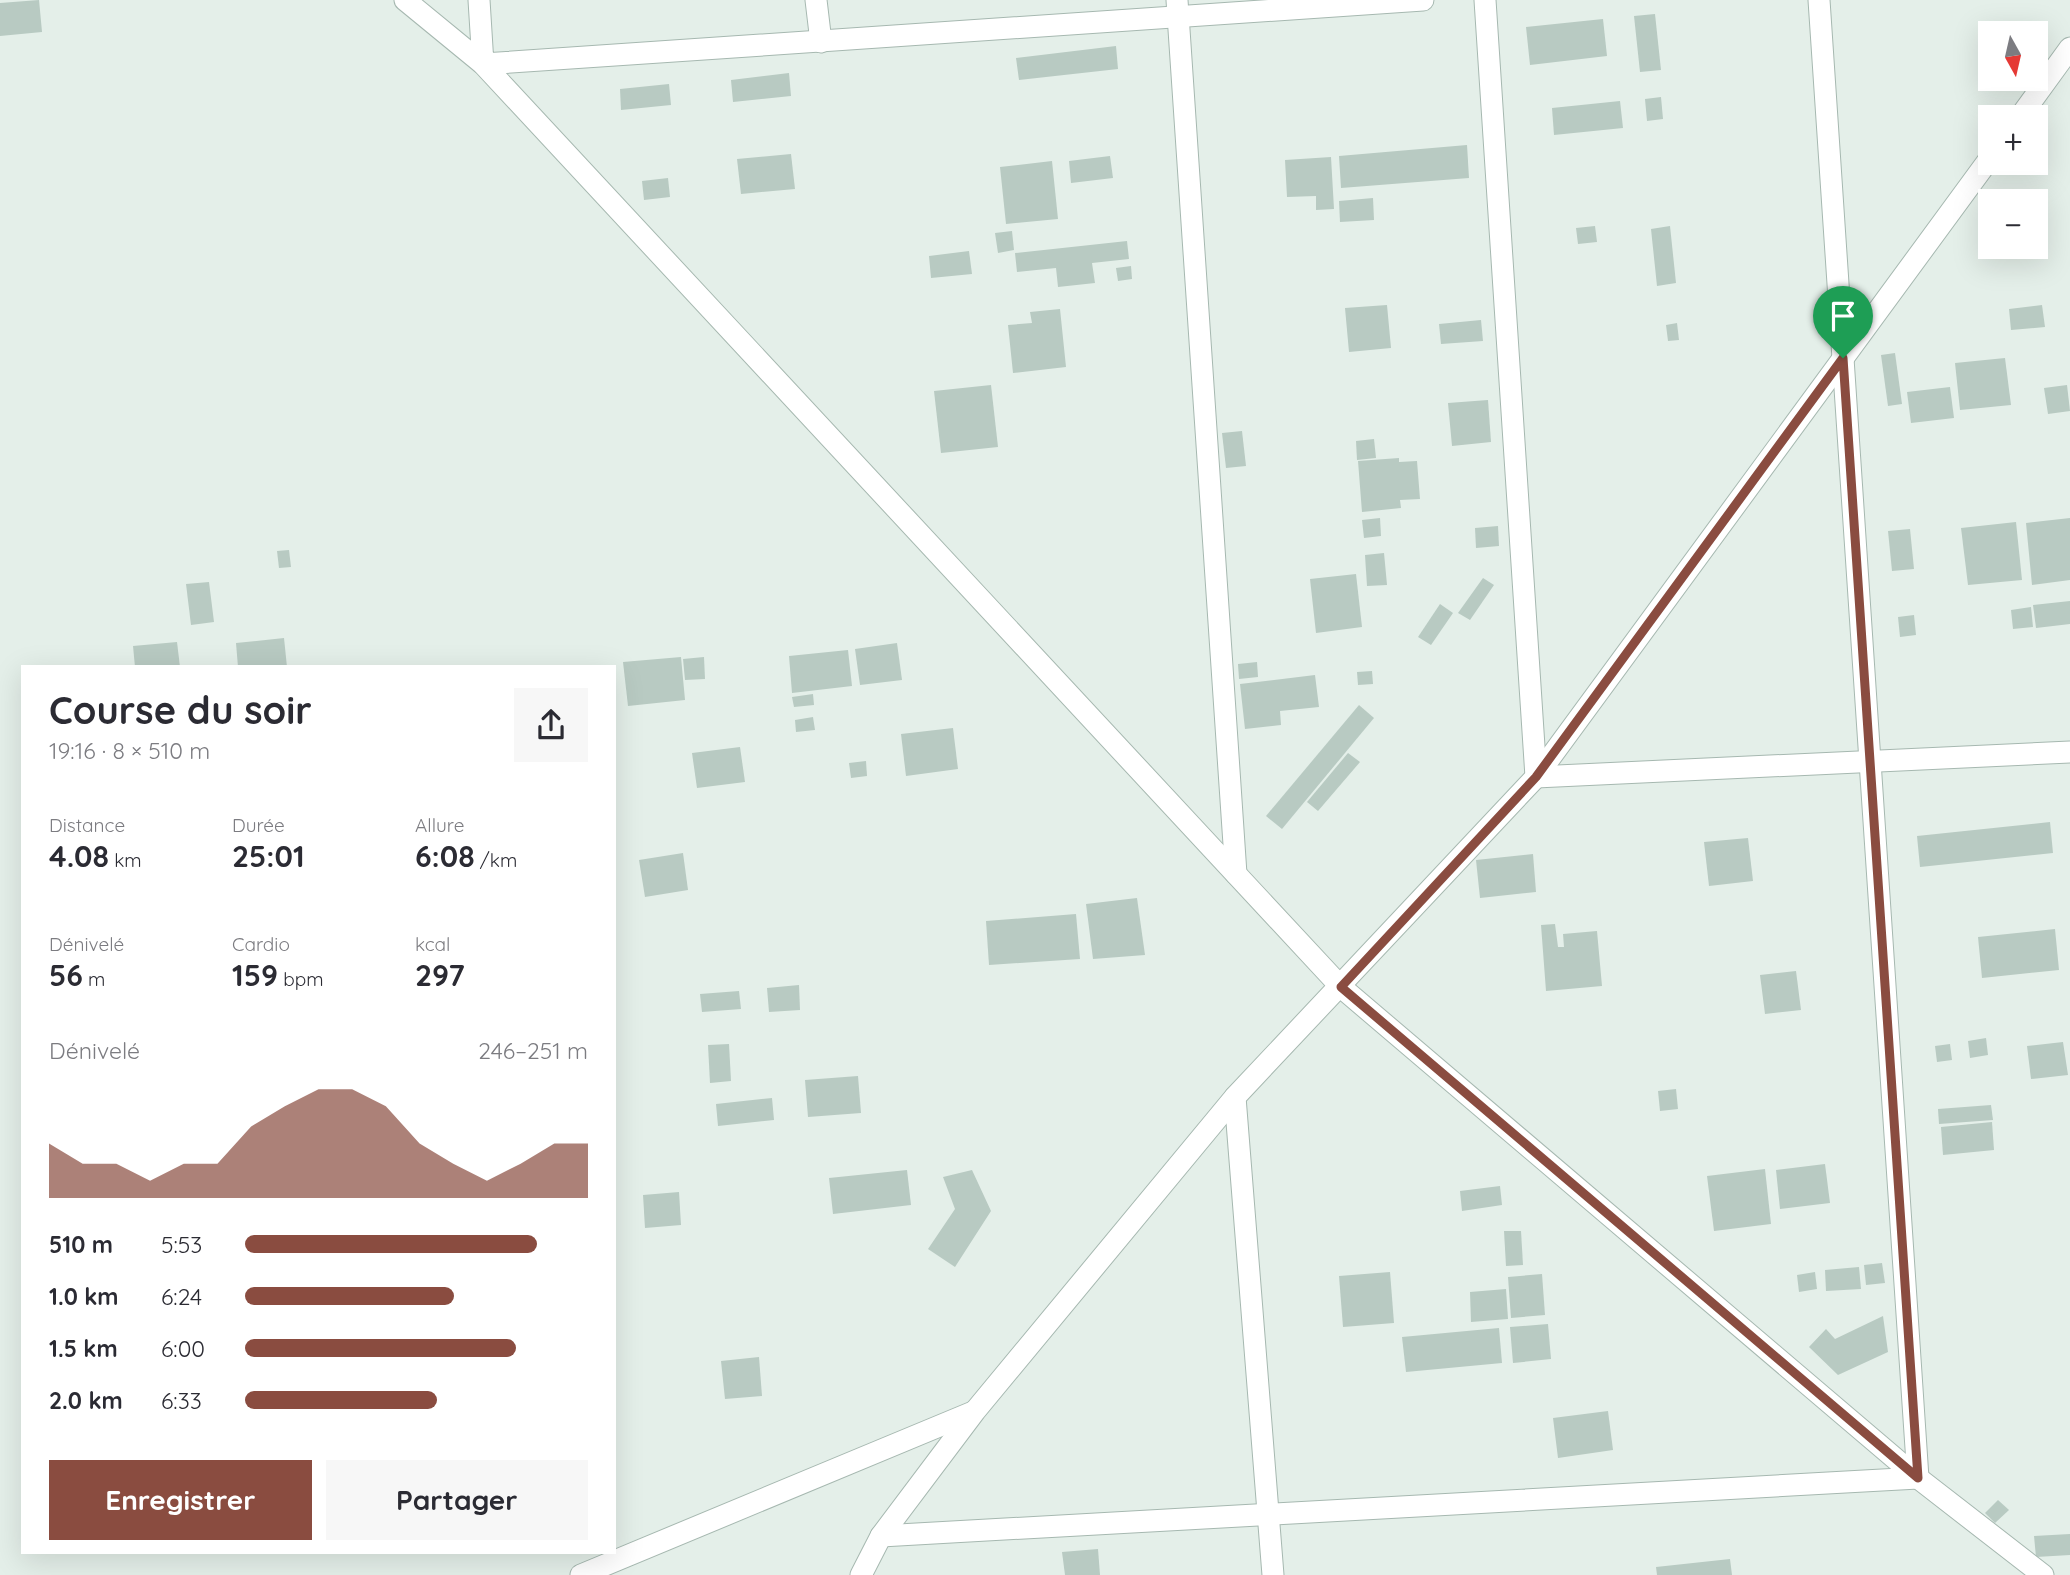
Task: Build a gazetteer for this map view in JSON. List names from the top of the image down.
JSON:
{
  "north": "bottom",
  "page": {
    "map_buttons": ["+", "−"],
    "heading": ["Course du soir", "19:16 · 8 × 510 m"],
    "stats": [
      ["Distance", "4.08 km"],
      ["Durée", "25:01"],
      ["Allure", "6:08 /km"],
      ["Dénivelé", "56 m"],
      ["Cardio", "159 bpm"],
      ["kcal", "297"]
    ],
    "chart": ["Dénivelé", "246–251 m"],
    "list": [
      {
        "name": "510 m",
        "note": "5:53"
      },
      {
        "name": "1.0 km",
        "note": "6:24"
      },
      {
        "name": "1.5 km",
        "note": "6:00"
      },
      {
        "name": "2.0 km",
        "note": "6:33"
      }
    ],
    "buttons": ["Enregistrer", "Partager"]
  }
}
